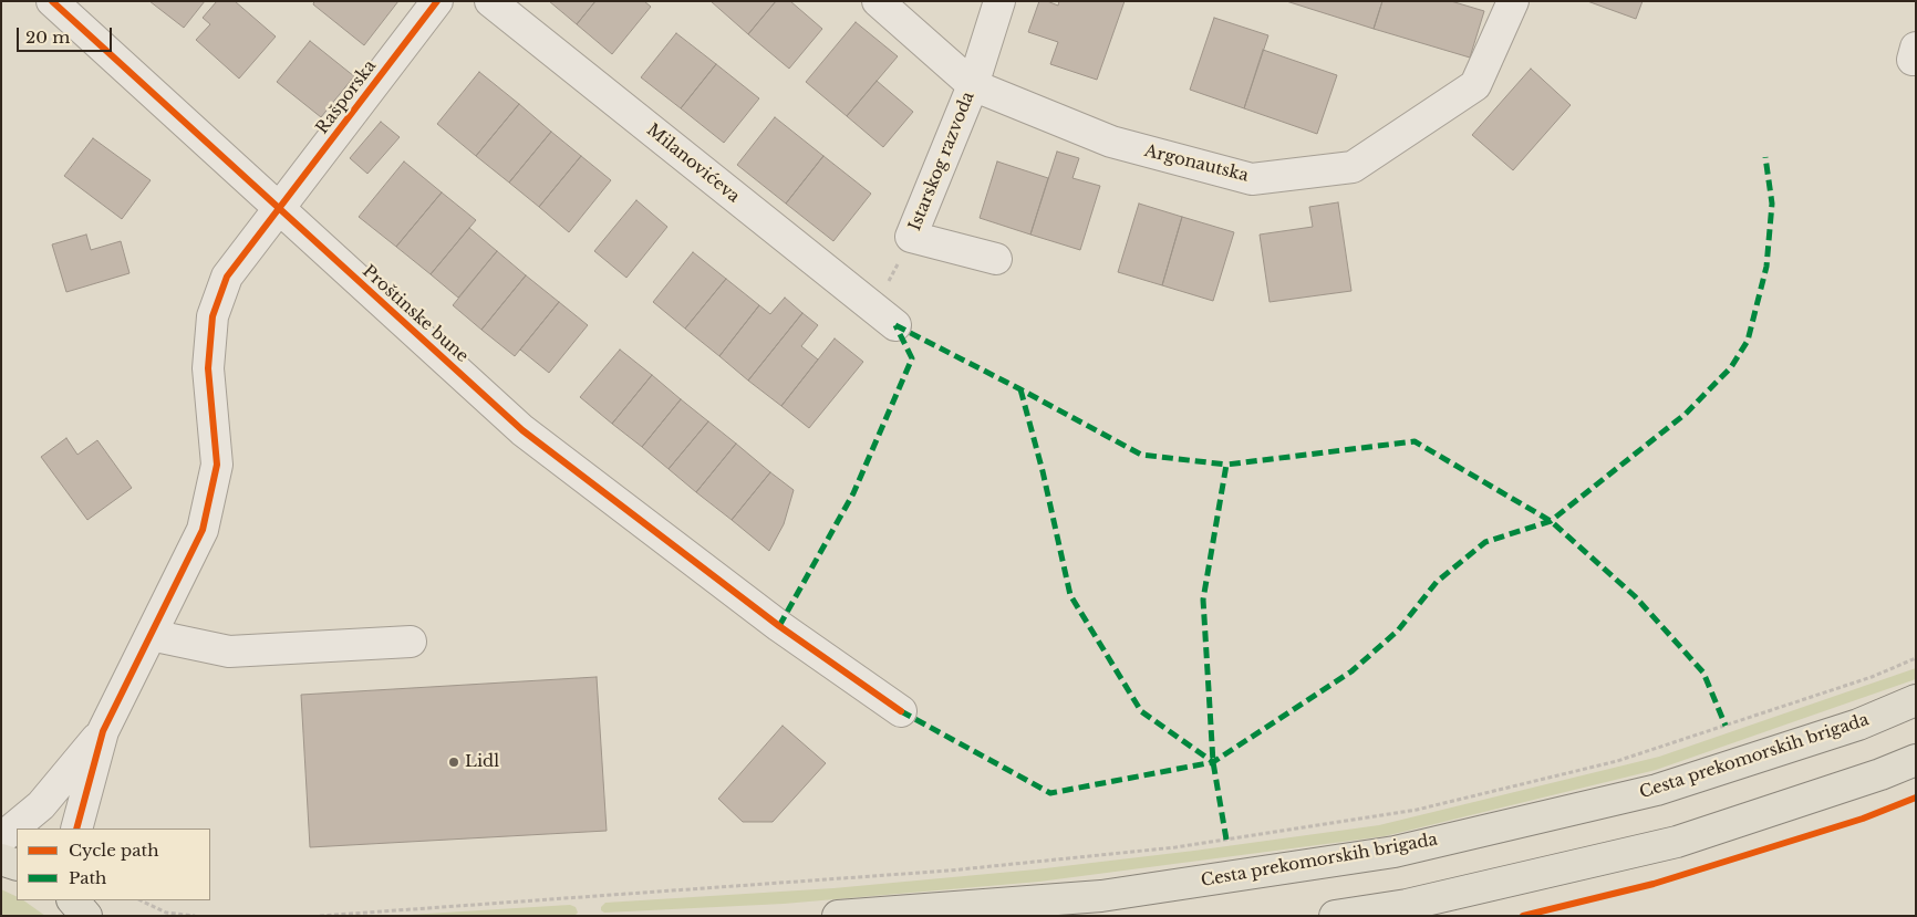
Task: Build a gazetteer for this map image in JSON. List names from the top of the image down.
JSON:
{
  "streets": {
    "main road": ["Cesta prekomorskih brigada"],
    "street": [
      "Rašporska",
      "Istarskog razvoda",
      "Milanovićeva",
      "Argonautska",
      "Proštinske bune"
    ]
  },
  "crossings": [
    ["Rašporska", "Proštinske bune"],
    ["Istarskog razvoda", "Argonautska"]
  ],
  "places": ["Lidl"],
  "legend": ["Cycle path", "Path"],
  "scale_bar": "20 m"
}
